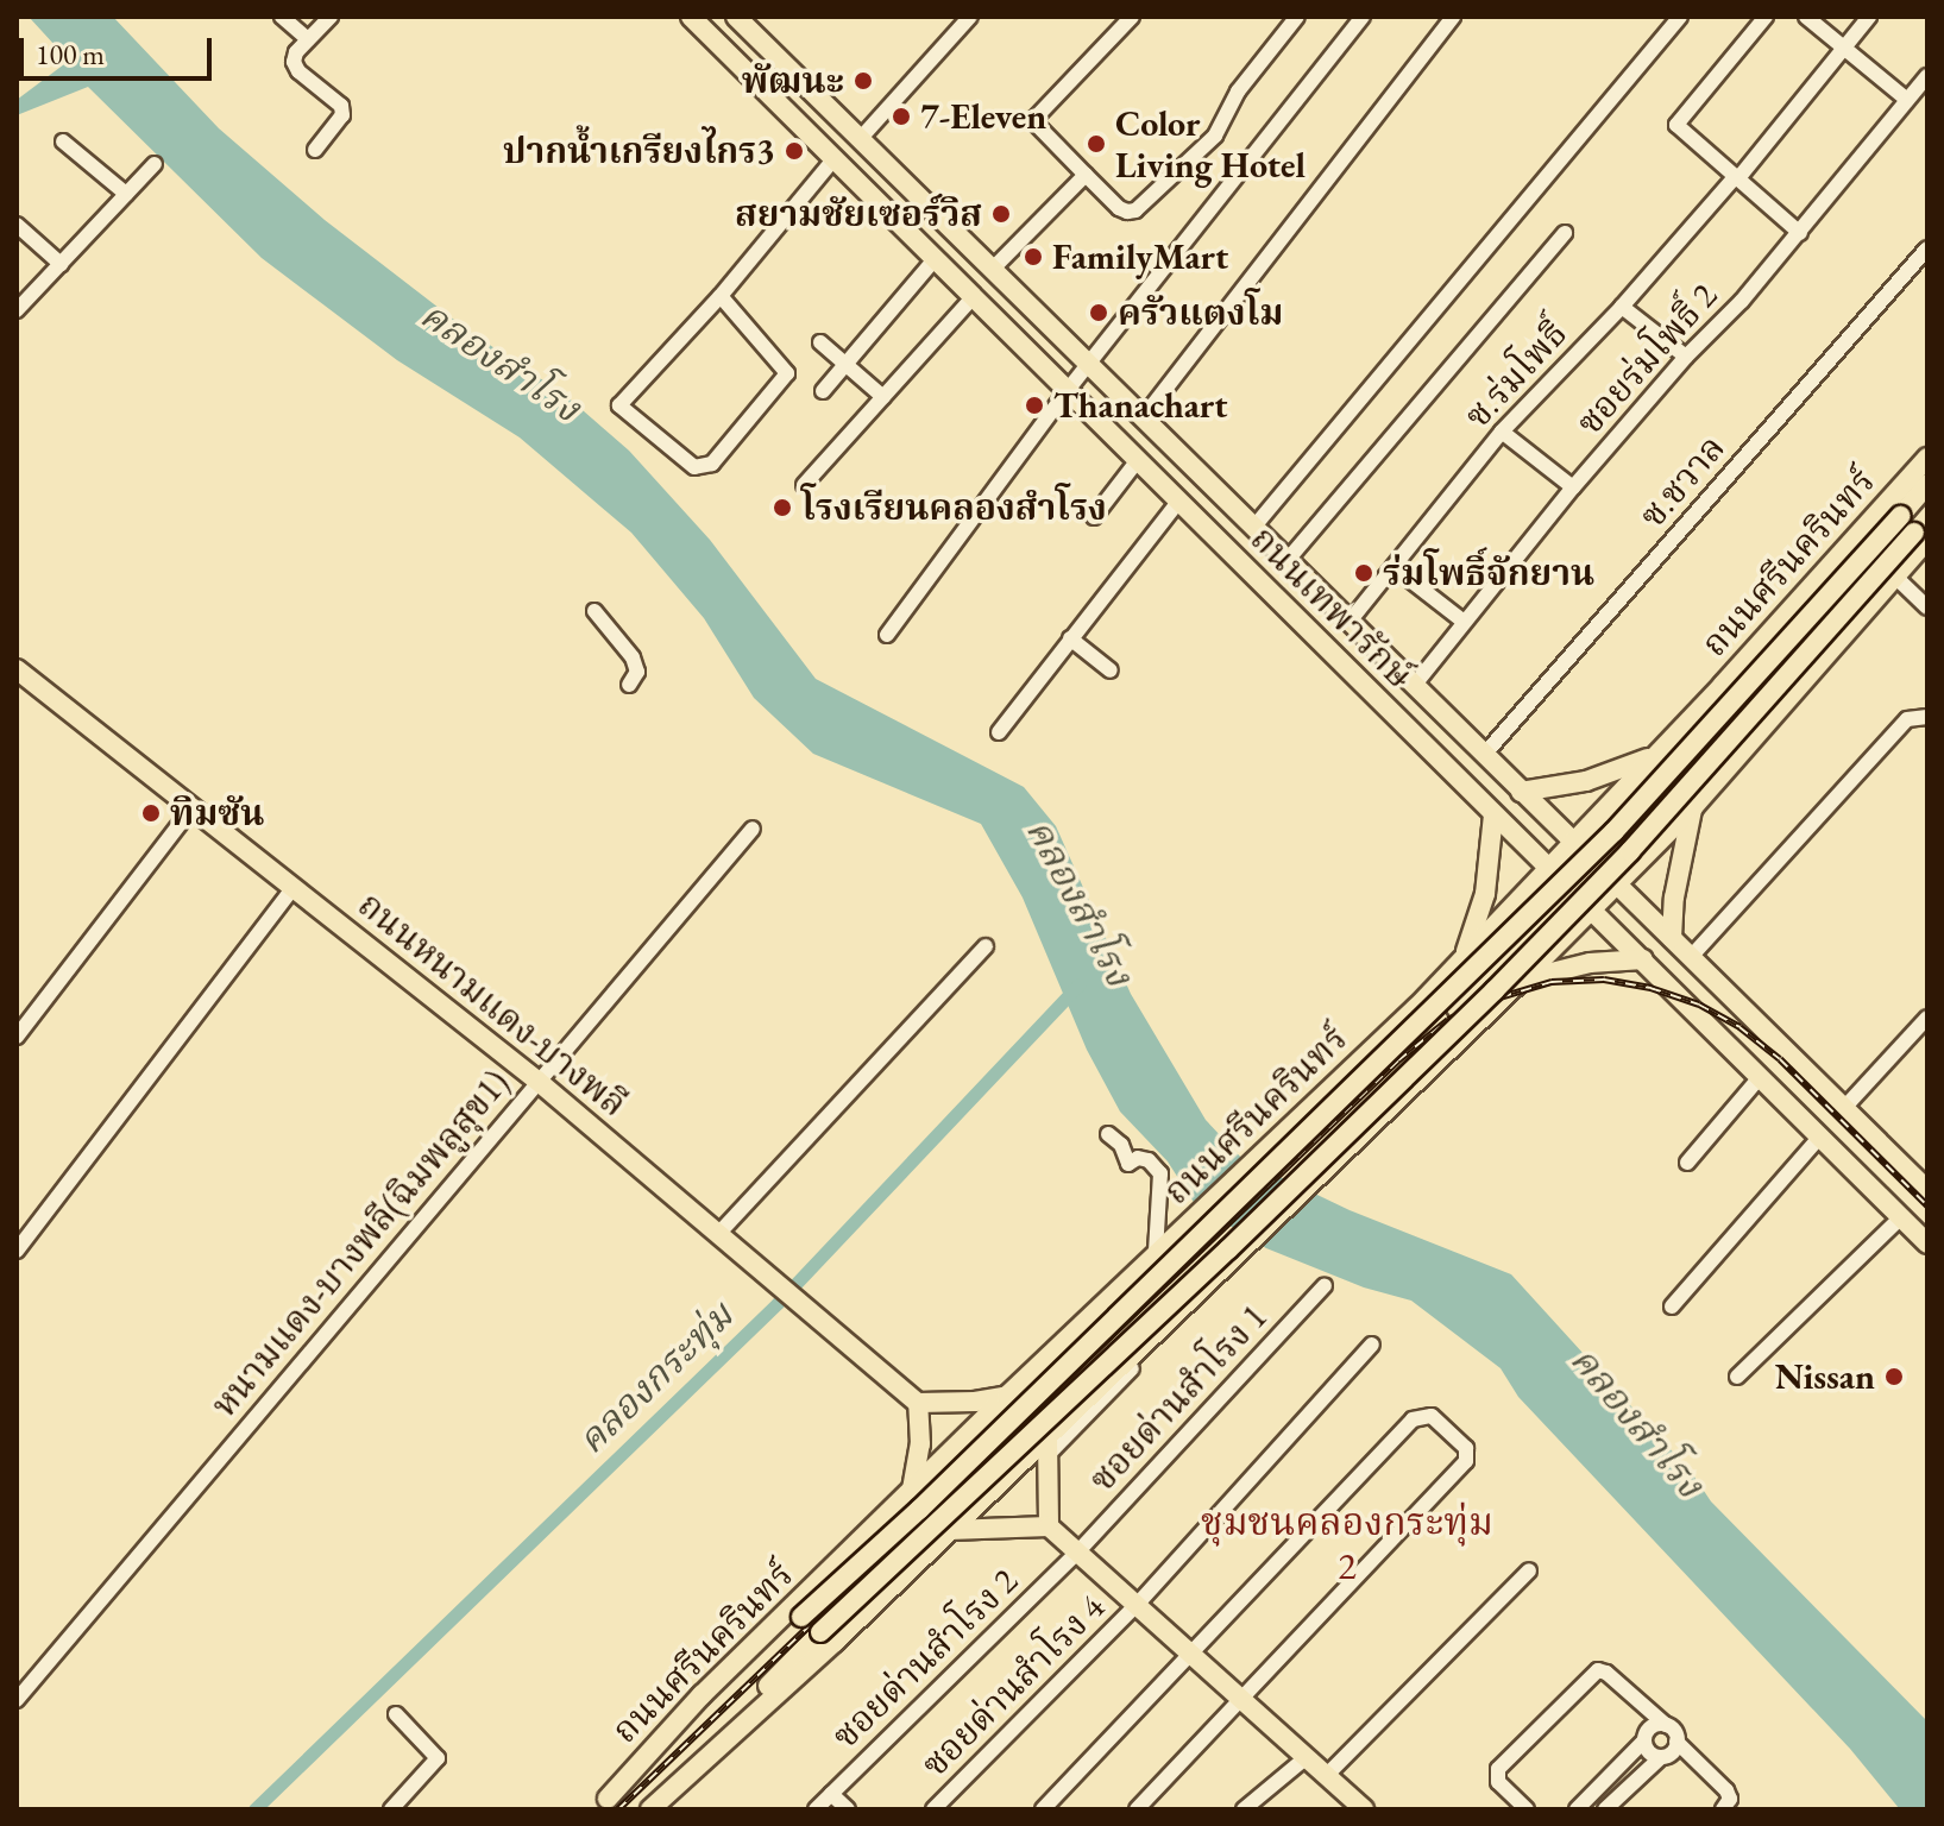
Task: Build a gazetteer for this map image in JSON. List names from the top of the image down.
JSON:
{
  "streets": {
    "main road": ["ถนนศรีนครินทร์", "ถนนเทพารักษ์", "ถนนหนามแดง-บางพลี"],
    "street": [
      "ซอยร่มโพธิ์ 2",
      "ซ.ร่มโพธิ์",
      "ซ.ชวาล",
      "หนามแดง-บางพลี(ฉิมพลูสุข1)",
      "ซอยด่านสำโรง 1",
      "ซอยด่านสำโรง 2",
      "ซอยด่านสำโรง 4"
    ]
  },
  "crossings": [
    ["ซอยร่มโพธิ์ 2", "ถนนเทพารักษ์"],
    ["ซ.ร่มโพธิ์", "ถนนเทพารักษ์"],
    ["ซ.ชวาล", "ถนนเทพารักษ์"],
    ["ถนนศรีนครินทร์", "ถนนเทพารักษ์"],
    ["ถนนหนามแดง-บางพลี", "หนามแดง-บางพลี(ฉิมพลูสุข1)"],
    ["ซอยด่านสำโรง 1", "ซอยด่านสำโรง 2"]
  ],
  "districts": ["ชุมชนคลองกระทุ่ม 2"],
  "water": ["คลองสำโรง", "คลองกระทุ่ม"],
  "places": [
    "พัฒนะ",
    "7-Eleven",
    "Color Living Hotel",
    "ปากน้ำเกรียงไกร3",
    "สยามชัยเซอร์วิส",
    "FamilyMart",
    "ครัวแตงโม",
    "Thanachart",
    "โรงเรียนคลองสำโรง",
    "ร่มโพธิ์จักยาน",
    "ทิมซัน",
    "Nissan"
  ],
  "scale_bar": "100 m"
}
